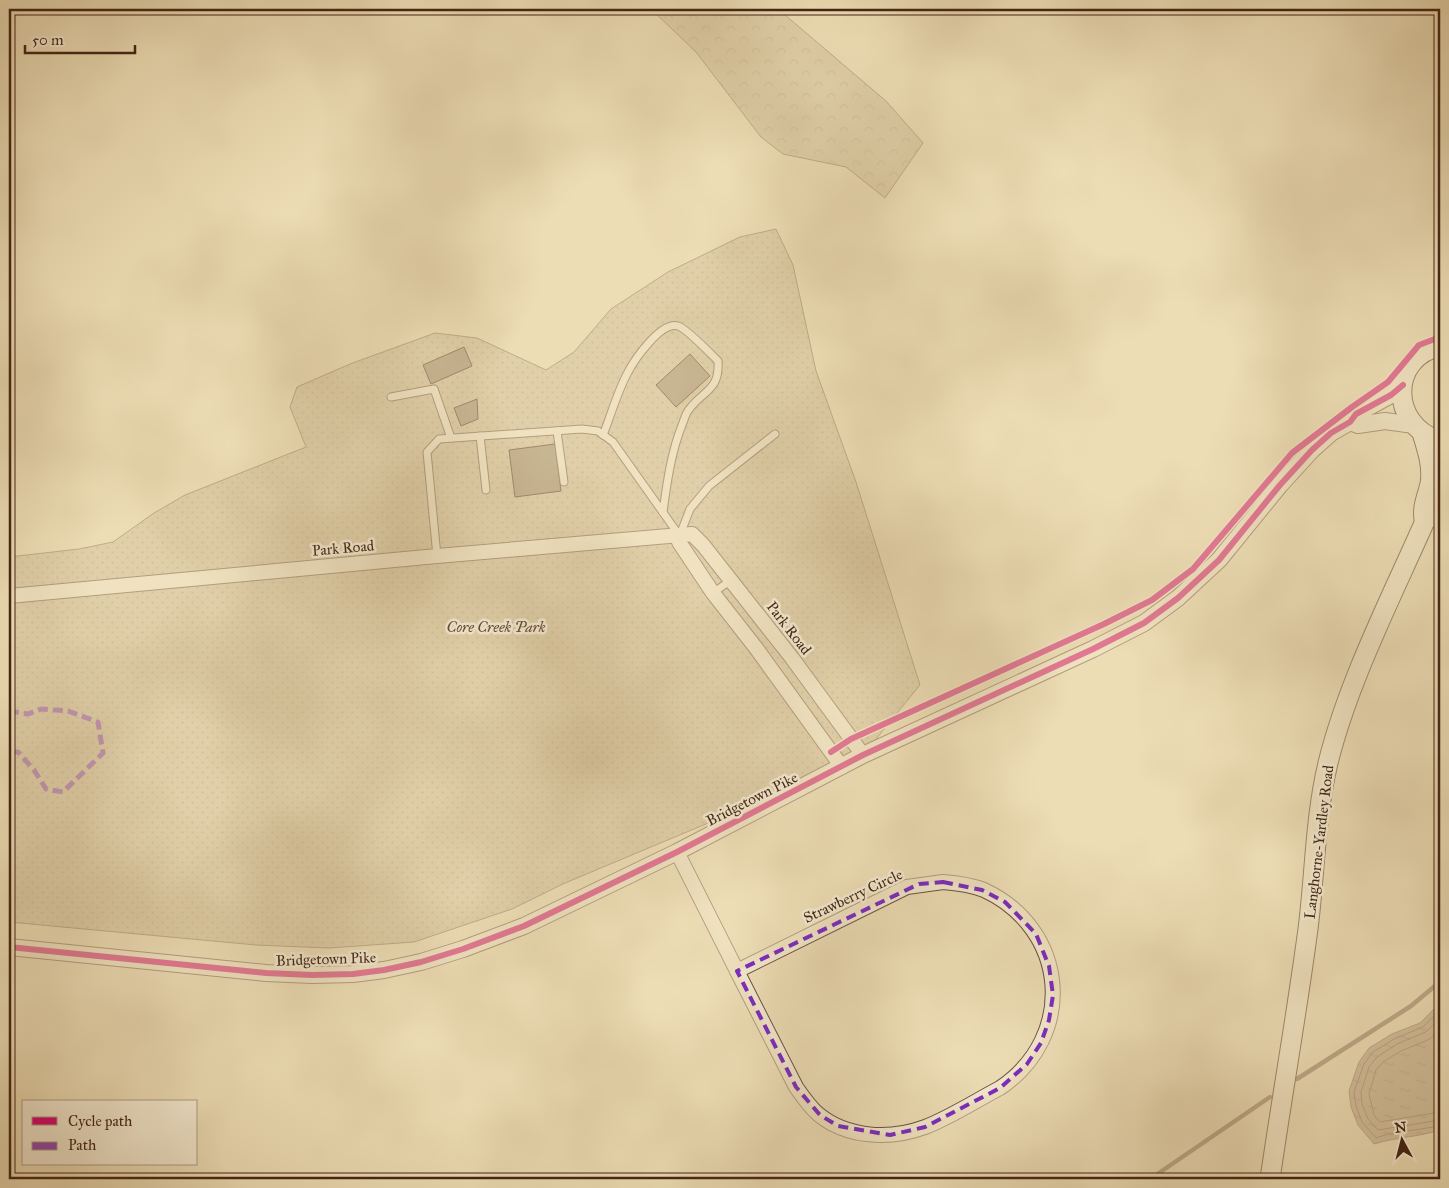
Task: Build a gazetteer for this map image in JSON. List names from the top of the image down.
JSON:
{
  "streets": {
    "main road": ["Langhorne-Yardley Road"],
    "street": ["Park Road", "Bridgetown Pike", "Strawberry Circle"]
  },
  "crossings": [
    ["Park Road", "Bridgetown Pike"],
    ["Bridgetown Pike", "Langhorne-Yardley Road"],
    ["Bridgetown Pike", "Strawberry Circle"]
  ],
  "parks": ["Core Creek Park"],
  "legend": ["Cycle path", "Path"],
  "scale_bar": "50 m",
  "north": "top"
}
